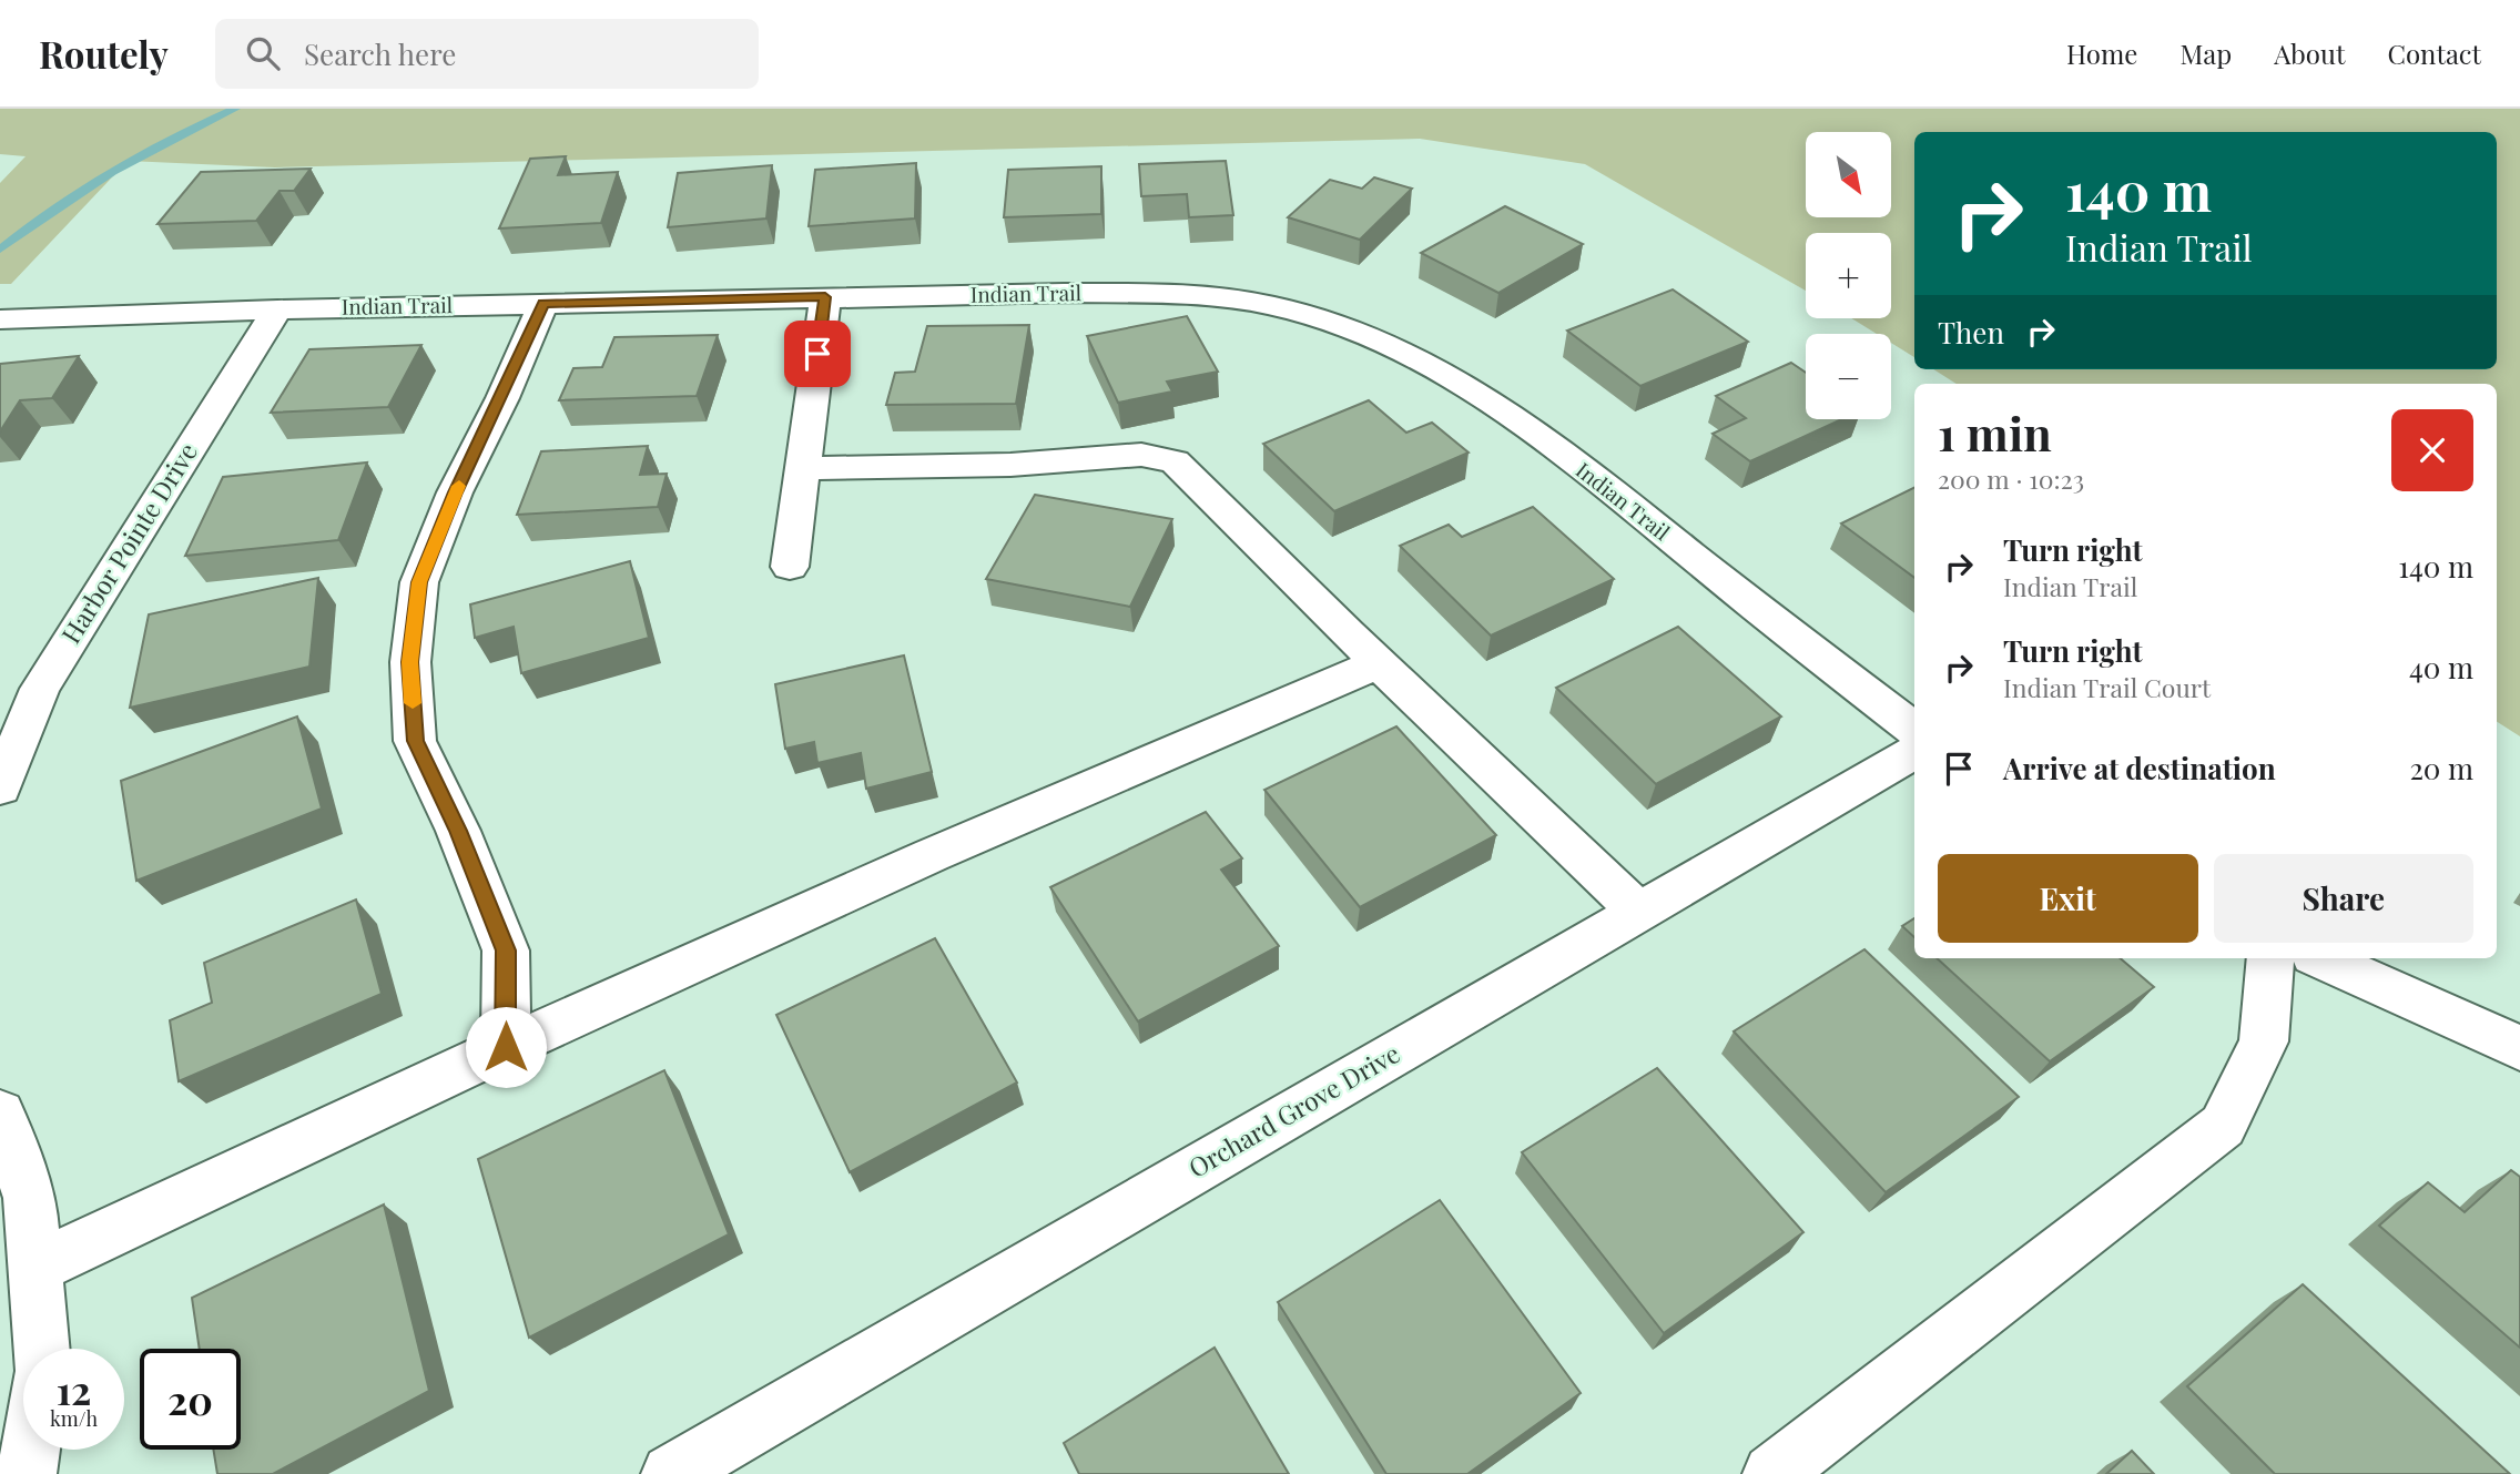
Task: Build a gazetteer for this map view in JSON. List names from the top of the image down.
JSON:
{
  "streets": {
    "street": ["Indian Trail", "Harbor Pointe Drive", "Orchard Grove Drive"]
  },
  "crossings": [
    ["Indian Trail", "Harbor Pointe Drive"]
  ],
  "north": "bottom right",
  "page": {
    "header": "Routely",
    "search": "Search here",
    "nav": [
      "Home",
      "Map",
      "About",
      "Contact"
    ],
    "map_buttons": ["+", "−"],
    "turn": ["140 m", "Indian Trail"],
    "then": "Then",
    "heading": ["1 min", "200 m · 10:23"],
    "list": [
      {
        "name": "Turn right",
        "note": "Indian Trail",
        "value": "140 m"
      },
      {
        "name": "Turn right",
        "note": "Indian Trail Court",
        "value": "40 m"
      },
      {
        "name": "Arrive at destination",
        "value": "20 m"
      }
    ],
    "buttons": ["Exit", "Share"],
    "speed": "12 km/h",
    "limit": "20"
  }
}
